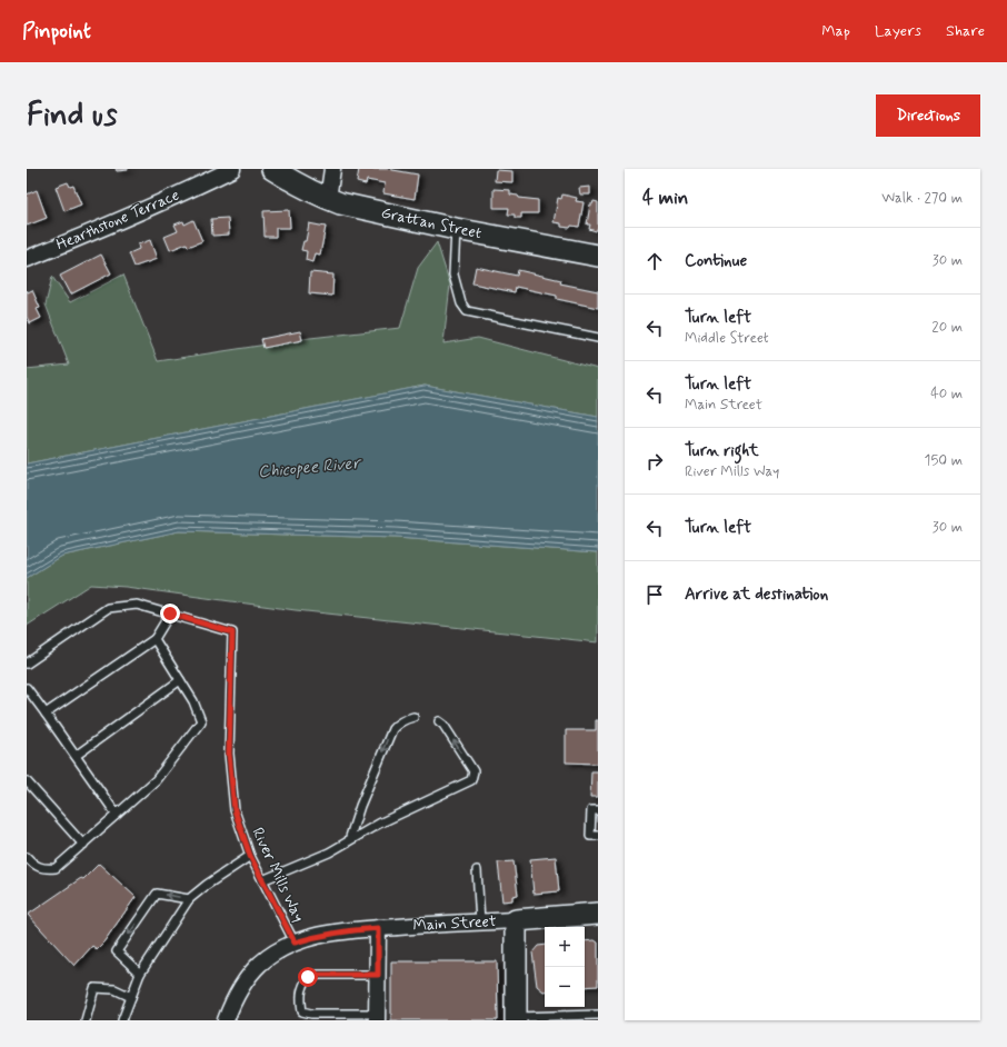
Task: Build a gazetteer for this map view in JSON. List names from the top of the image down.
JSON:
{
  "streets": {
    "main road": ["Grattan Street", "Main Street"],
    "street": ["Hearthstone Terrace"],
    "lane": ["River Mills Way"]
  },
  "crossings": [
    ["River Mills Way", "Main Street"]
  ],
  "water": ["Chicopee River"],
  "page": {
    "header": "Pinpoint",
    "nav": ["Map", "Layers", "Share"],
    "buttons": "Directions",
    "title": "Find us",
    "heading": ["4 min", "Walk · 270 m"],
    "list": [
      ["Continue", "30 m"],
      ["Turn left", "Middle Street", "20 m"],
      ["Turn left", "Main Street", "40 m"],
      ["Turn right", "River Mills Way", "150 m"],
      ["Turn left", "30 m"],
      "Arrive at destination"
    ],
    "map_buttons": ["+", "−"]
  }
}
